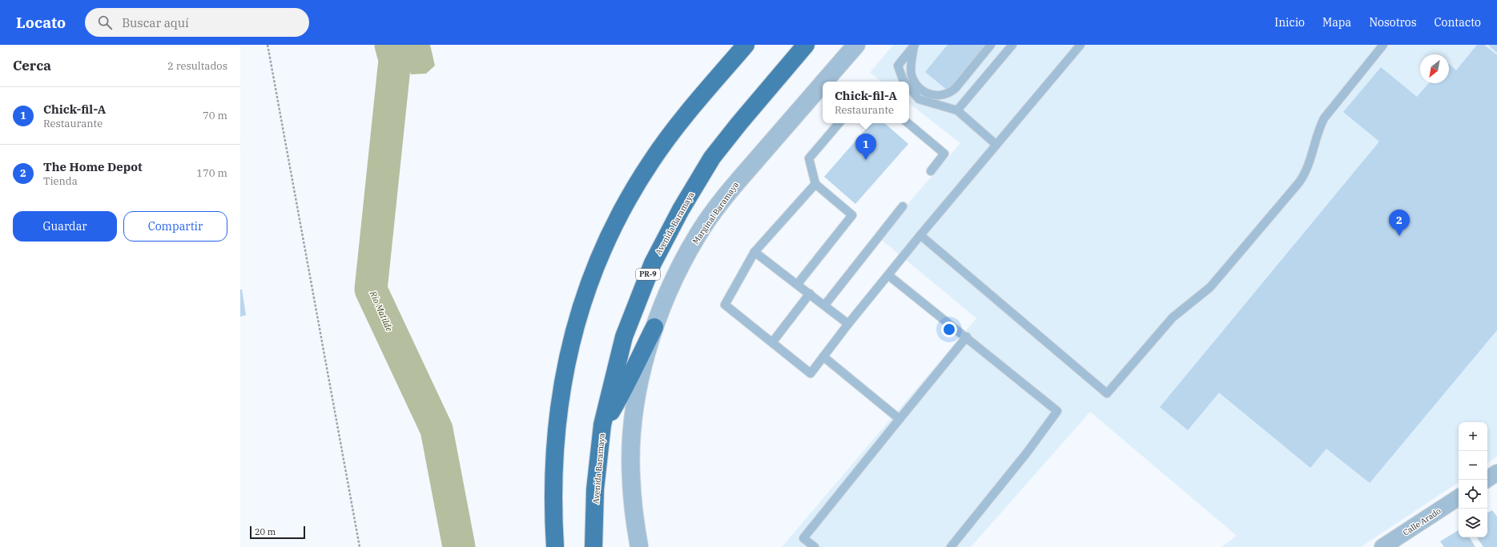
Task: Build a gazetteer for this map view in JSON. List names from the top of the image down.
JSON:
{
  "streets": {
    "highway": ["Avenida Baramaya", "PR-9"],
    "street": ["Marginal Baramaya", "Calle Arado"]
  },
  "water": ["Río Matilde"],
  "scale_bar": "20 m",
  "north": "bottom left",
  "page": {
    "header": "Locato",
    "search": "Buscar aquí",
    "nav": [
      "Inicio",
      "Mapa",
      "Nosotros",
      "Contacto"
    ],
    "heading": ["Cerca", "2 resultados"],
    "popup": ["Chick-fil-A", "Restaurante"],
    "list": [
      {
        "mark": "1",
        "name": "Chick-fil-A",
        "note": "Restaurante",
        "value": "70 m"
      },
      {
        "mark": "2",
        "name": "The Home Depot",
        "note": "Tienda",
        "value": "170 m"
      }
    ],
    "pins": ["1", "2"],
    "buttons": ["Guardar", "Compartir"],
    "map_buttons": ["+", "−"],
    "scale": "20 m"
  }
}
